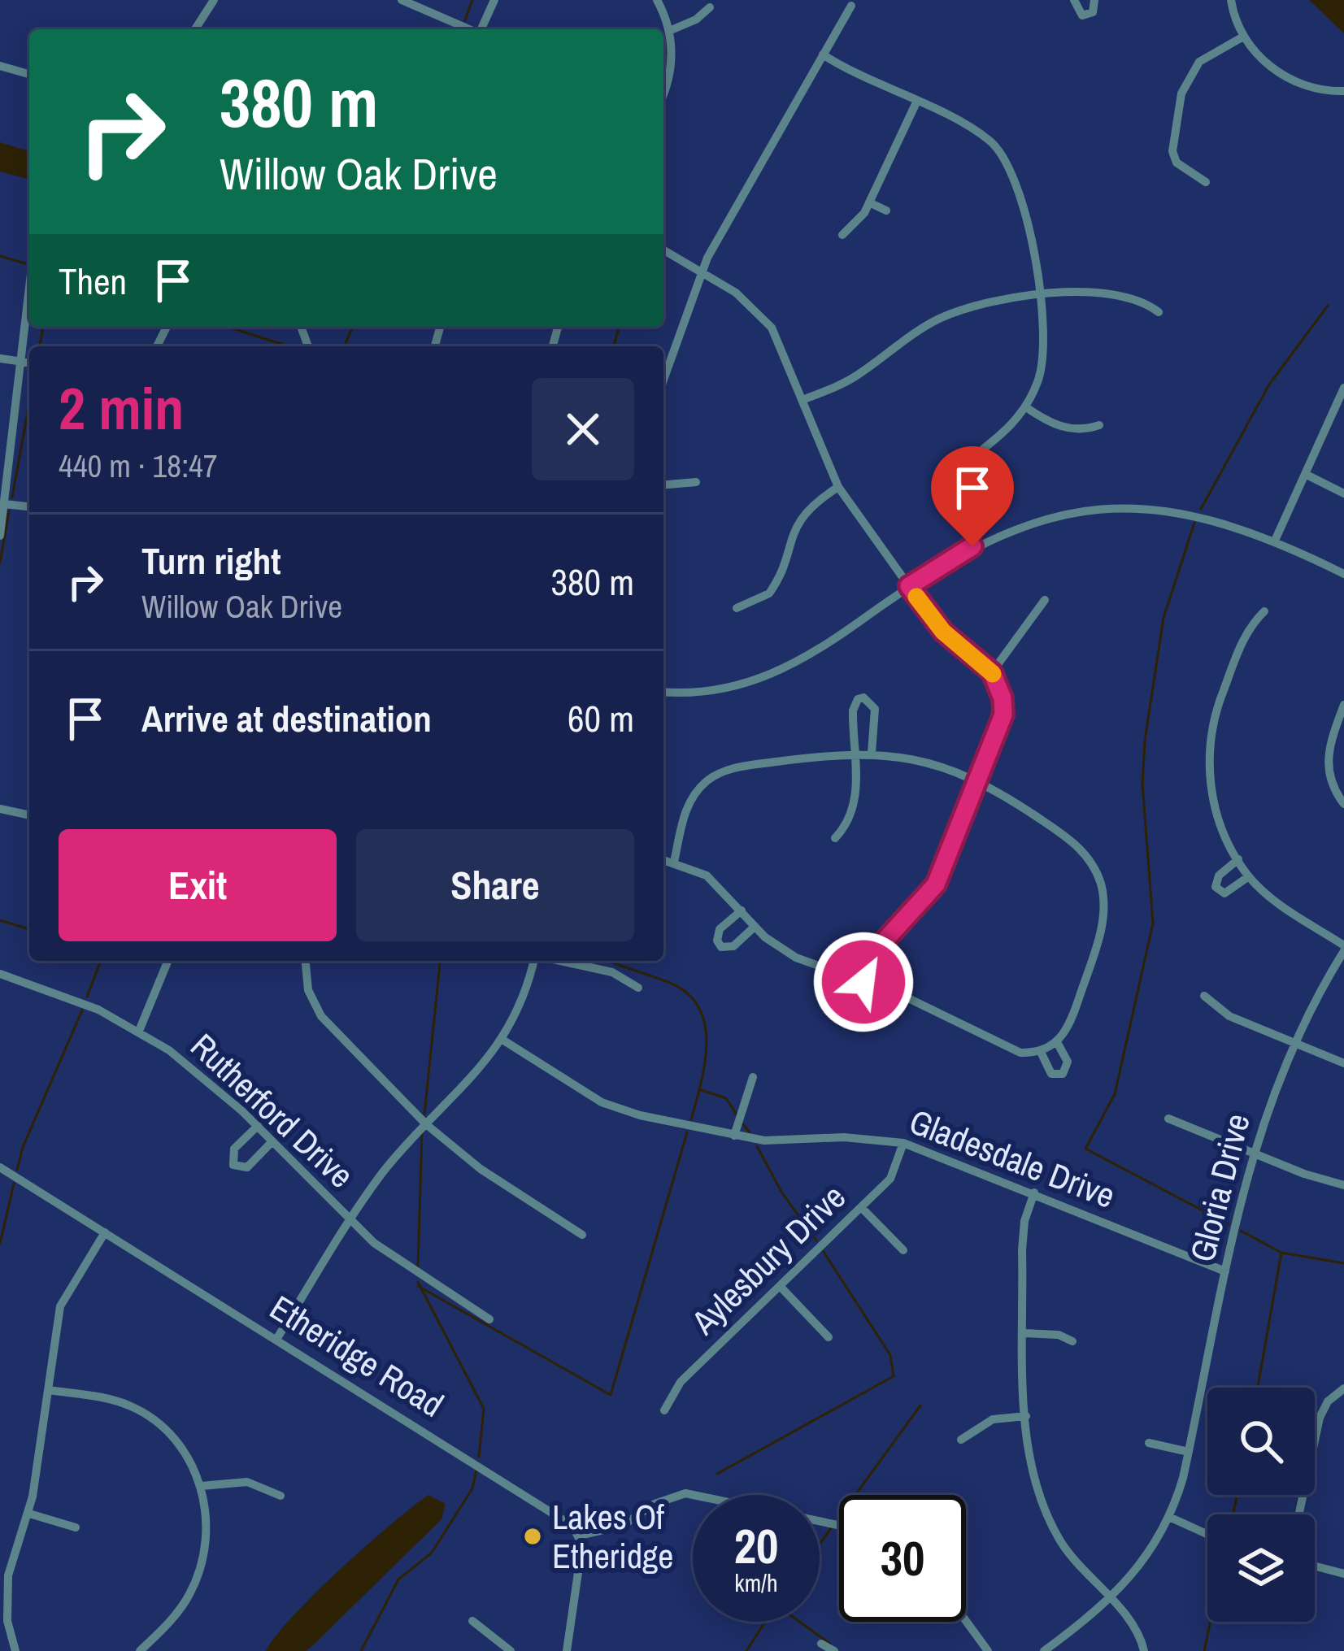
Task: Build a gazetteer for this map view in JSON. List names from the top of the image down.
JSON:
{
  "streets": {
    "street": [
      "Rutherford Drive",
      "Gladesdale Drive",
      "Gloria Drive",
      "Aylesbury Drive",
      "Etheridge Road"
    ]
  },
  "crossings": [
    ["Gladesdale Drive", "Gloria Drive"],
    ["Gladesdale Drive", "Aylesbury Drive"]
  ],
  "places": ["Lakes Of Etheridge"],
  "page": {
    "turn": ["380 m", "Willow Oak Drive"],
    "then": "Then",
    "heading": ["2 min", "440 m · 18:47"],
    "list": [
      {
        "name": "Turn right",
        "note": "Willow Oak Drive",
        "value": "380 m"
      },
      {
        "name": "Arrive at destination",
        "value": "60 m"
      }
    ],
    "buttons": ["Exit", "Share"],
    "speed": "20 km/h",
    "limit": "30"
  }
}
